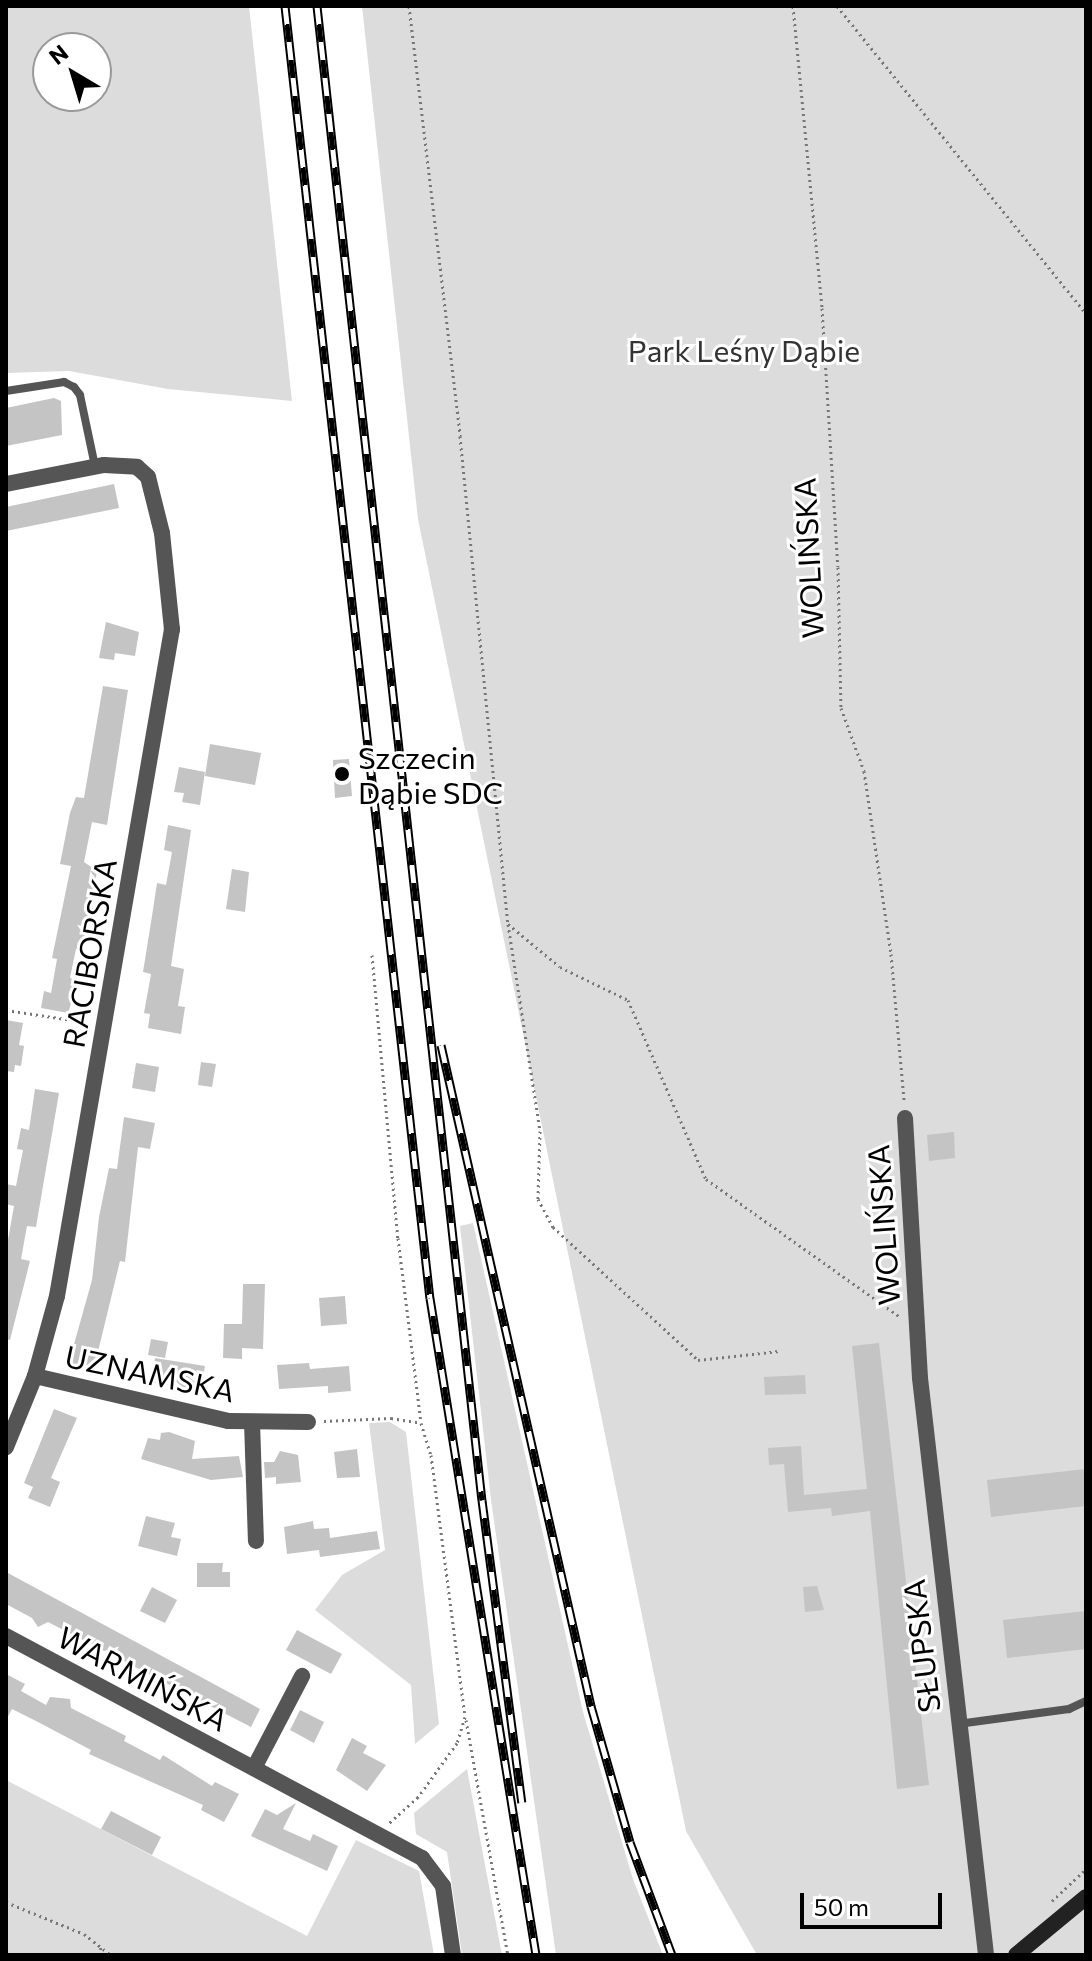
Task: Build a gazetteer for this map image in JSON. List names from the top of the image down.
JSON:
{
  "streets": {
    "street": [
      "WOLIŃSKA",
      "RACIBORSKA",
      "UZNAMSKA",
      "SŁUPSKA",
      "WARMIŃSKA"
    ]
  },
  "crossings": [
    ["WOLIŃSKA", "SŁUPSKA"],
    ["RACIBORSKA", "UZNAMSKA"]
  ],
  "parks": ["Park Leśny Dąbie"],
  "places": ["Szczecin Dąbie SDC"],
  "scale_bar": "50 m",
  "north": "top left"
}
